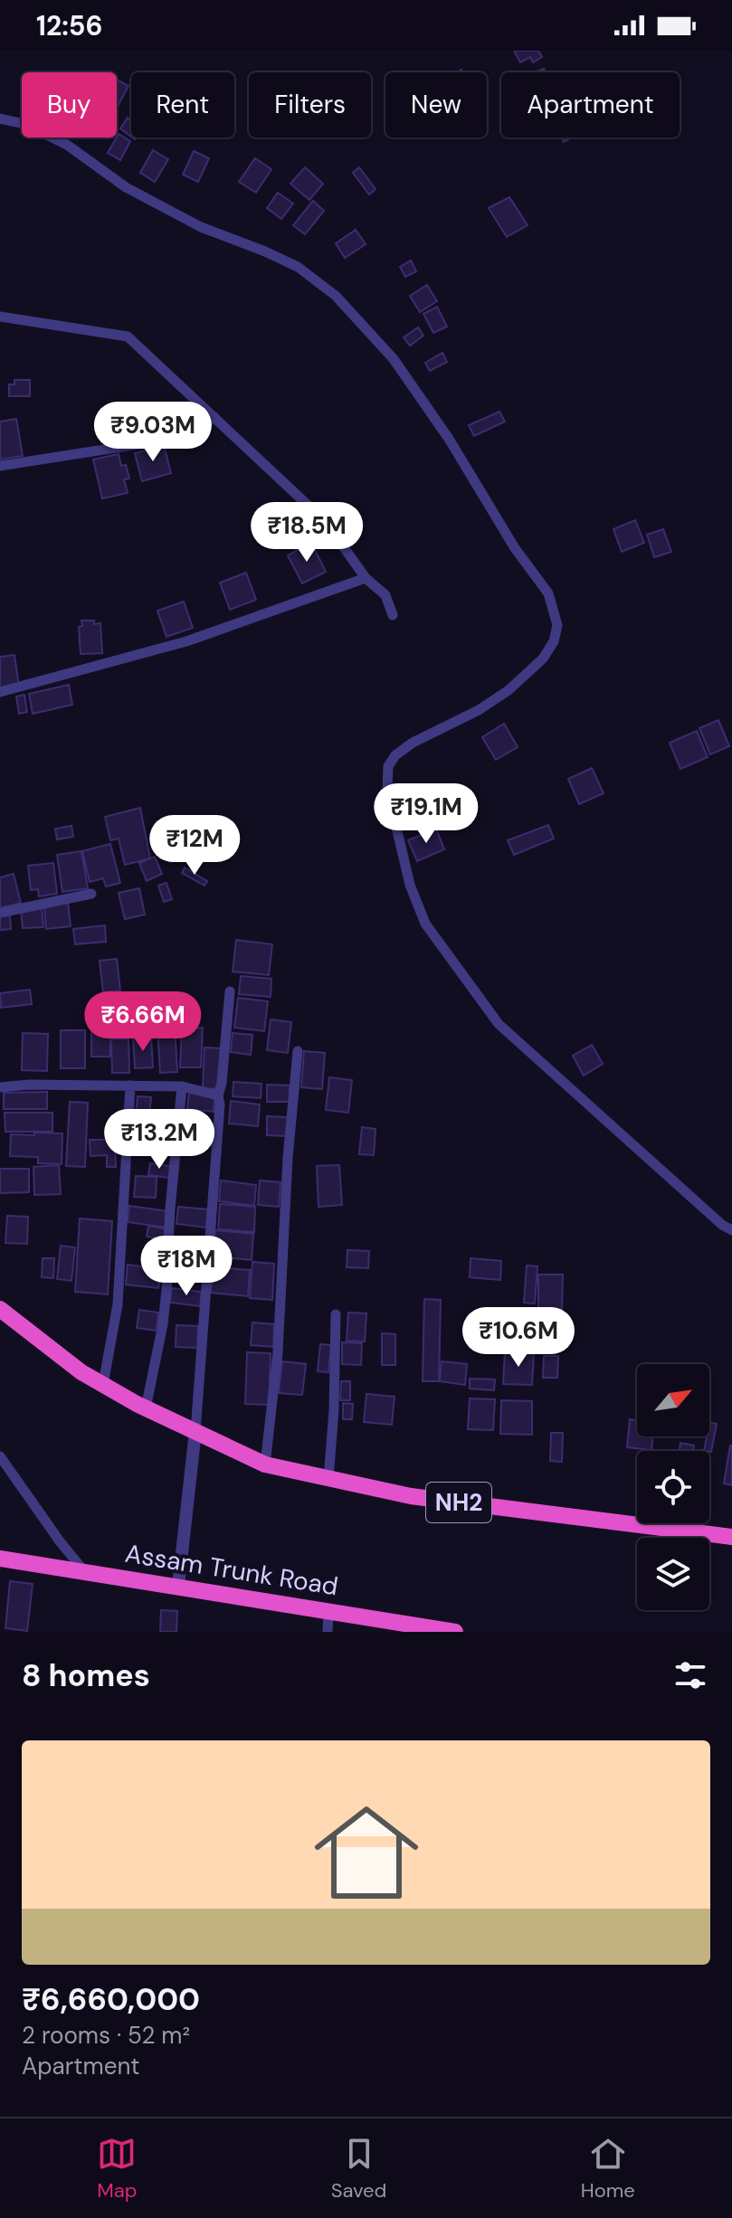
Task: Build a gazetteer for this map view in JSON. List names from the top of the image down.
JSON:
{
  "streets": {
    "highway": ["NH2", "Assam Trunk Road"]
  },
  "north": "top right",
  "page": {
    "status": "12:56",
    "chip": [
      "Buy",
      "Rent",
      "Filters",
      "New",
      "Apartment"
    ],
    "price": [
      "₹9.03M",
      "₹18.5M",
      "₹19.1M",
      "₹12M",
      "₹6.66M",
      "₹13.2M",
      "₹18M",
      "₹10.6M"
    ],
    "heading": "8 homes",
    "list": [
      {
        "name": "₹6,660,000",
        "note": "2 rooms · 52 m² · Apartment"
      }
    ],
    "tabs": ["Map", "Saved", "Home"]
  }
}
